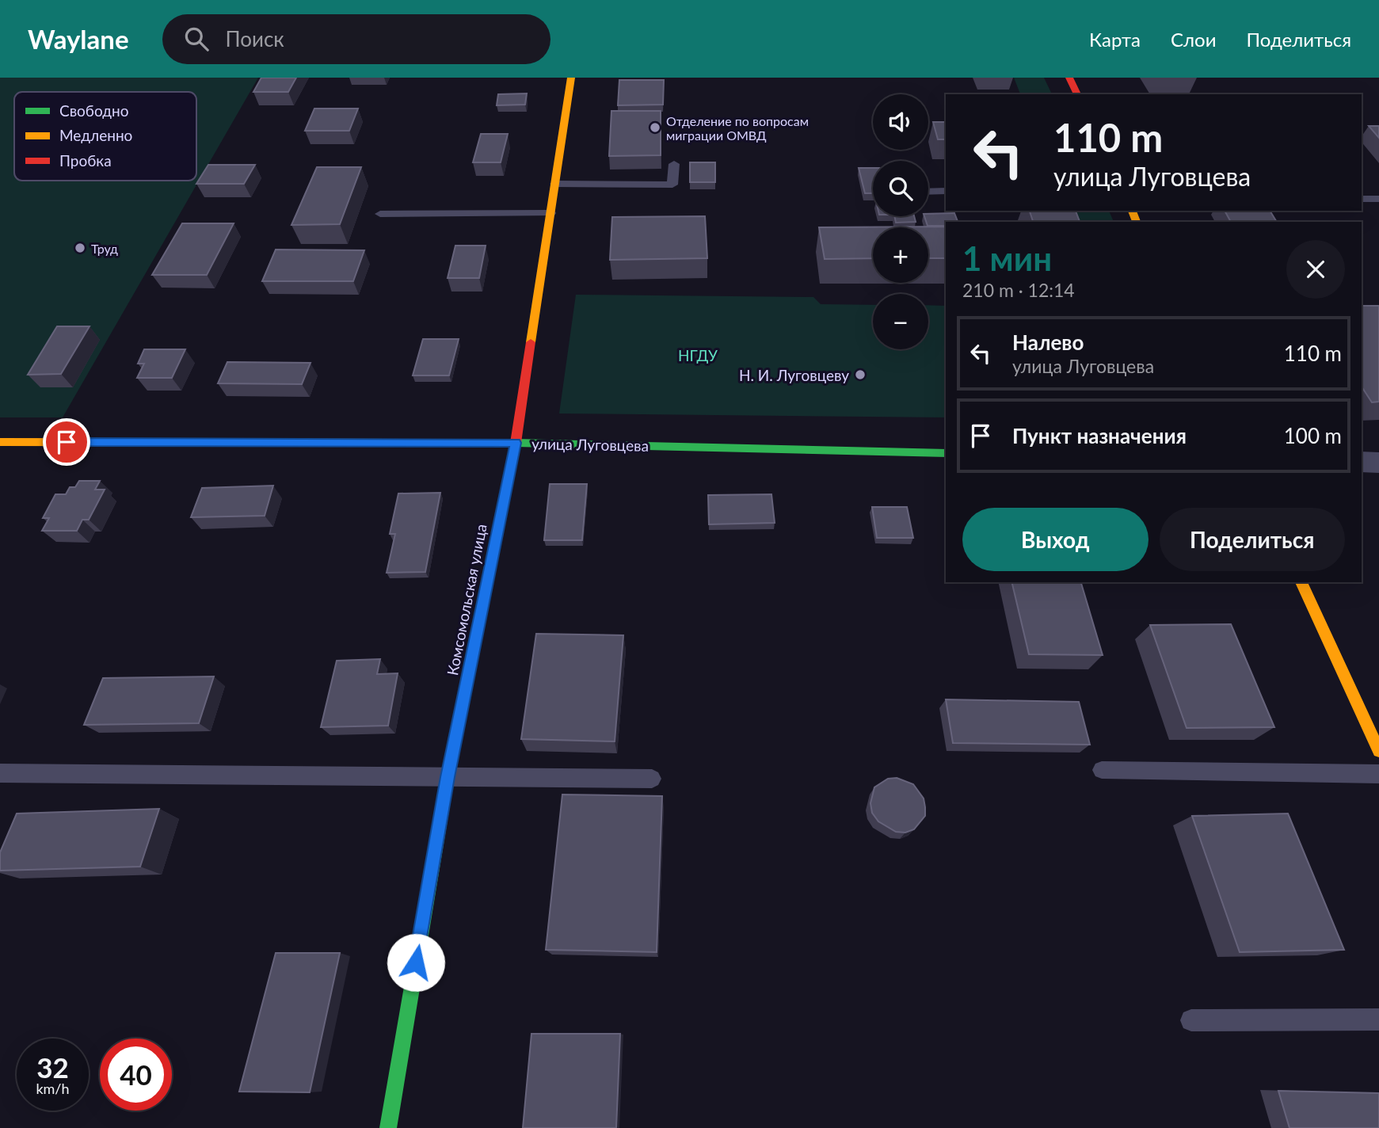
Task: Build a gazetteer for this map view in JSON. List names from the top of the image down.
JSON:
{
  "streets": {
    "street": ["улица Луговцева", "Комсомольская улица"]
  },
  "crossings": [
    ["улица Луговцева", "Комсомольская улица"]
  ],
  "parks": ["НГДУ"],
  "places": ["Отделение по вопросам миграции ОМВД", "Труд", "Н. И. Луговцеву"],
  "legend": ["Свободно", "Медленно", "Пробка"],
  "page": {
    "header": "Waylane",
    "search": "Поиск",
    "nav": ["Карта", "Слои", "Поделиться"],
    "map_buttons": ["+", "−"],
    "turn": ["110 m", "улица Луговцева"],
    "heading": ["1 мин", "210 m · 12:14"],
    "list": [
      {
        "name": "Налево",
        "note": "улица Луговцева",
        "value": "110 m"
      },
      {
        "name": "Пункт назначения",
        "value": "100 m"
      }
    ],
    "buttons": ["Выход", "Поделиться"],
    "speed": "32 km/h",
    "limit": "40"
  }
}
